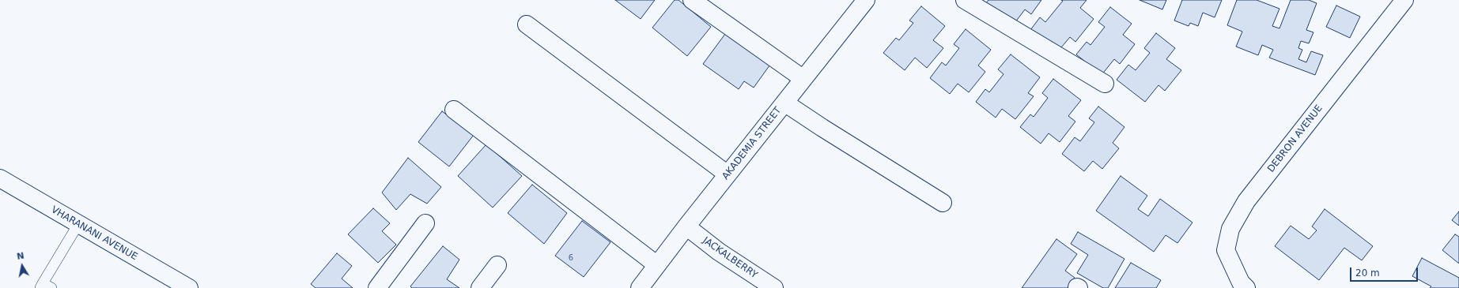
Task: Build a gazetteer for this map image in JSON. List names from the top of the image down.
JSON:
{
  "streets": {
    "street": [
      "DEBRON AVENUE",
      "AKADEMIA STREET",
      "VHARANANI AVENUE",
      "JACKALBERRY"
    ]
  },
  "crossings": [
    ["AKADEMIA STREET", "JACKALBERRY"]
  ],
  "house_numbers": ["6"],
  "scale_bar": "20 m",
  "north": "top"
}
